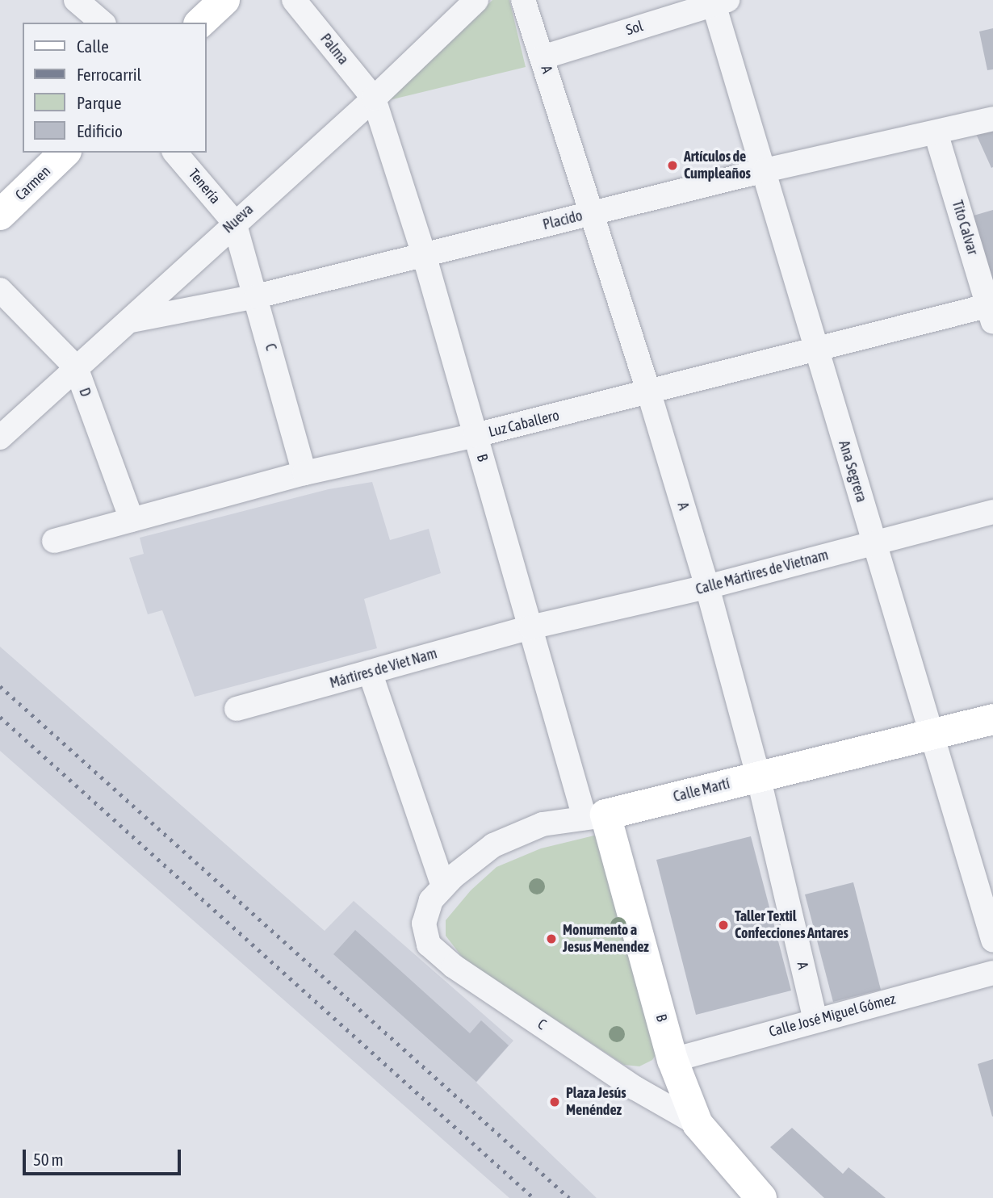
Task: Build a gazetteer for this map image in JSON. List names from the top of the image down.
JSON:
{
  "streets": {
    "street": [
      "Sol",
      "Palma",
      "A",
      "Carmen",
      "Tenería",
      "Nueva",
      "Placido",
      "Tito Calvar",
      "C",
      "D",
      "Luz Caballero",
      "B",
      "Ana Segrera",
      "Calle Mártires de Vietnam",
      "Mártires de Viet Nam",
      "Calle Martí",
      "Calle José Miguel Gómez"
    ]
  },
  "crossings": [
    ["Sol", "A"],
    ["Sol", "Ana Segrera"],
    ["Palma", "Nueva"],
    ["Palma", "B"],
    ["A", "Placido"],
    ["A", "Luz Caballero"],
    ["A", "Calle Mártires de Vietnam"],
    ["A", "Calle Martí"],
    ["A", "Calle José Miguel Gómez"],
    ["Tenería", "Nueva"],
    ["Tenería", "C"],
    ["Nueva", "Placido"],
    ["Nueva", "C"],
    ["Nueva", "D"],
    ["Nueva", "B"],
    ["Placido", "Tito Calvar"],
    ["Placido", "C"],
    ["Placido", "B"],
    ["Placido", "Ana Segrera"],
    ["Tito Calvar", "Luz Caballero"],
    ["C", "Luz Caballero"],
    ["C", "B"],
    ["C", "Calle Martí"],
    ["D", "Luz Caballero"],
    ["Luz Caballero", "B"],
    ["Luz Caballero", "Ana Segrera"],
    ["B", "Calle Mártires de Vietnam"],
    ["B", "Mártires de Viet Nam"],
    ["B", "Calle Martí"],
    ["B", "Calle José Miguel Gómez"],
    ["Ana Segrera", "Calle Mártires de Vietnam"],
    ["Ana Segrera", "Calle Martí"],
    ["Calle Mártires de Vietnam", "Mártires de Viet Nam"]
  ],
  "places": [
    "Artículos de Cumpleaños",
    "Taller Textil Confecciones Antares",
    "Monumento a Jesus Menendez",
    "Plaza Jesús Menéndez"
  ],
  "legend": [
    "Calle",
    "Ferrocarril",
    "Parque",
    "Edificio"
  ],
  "scale_bar": "50 m"
}
